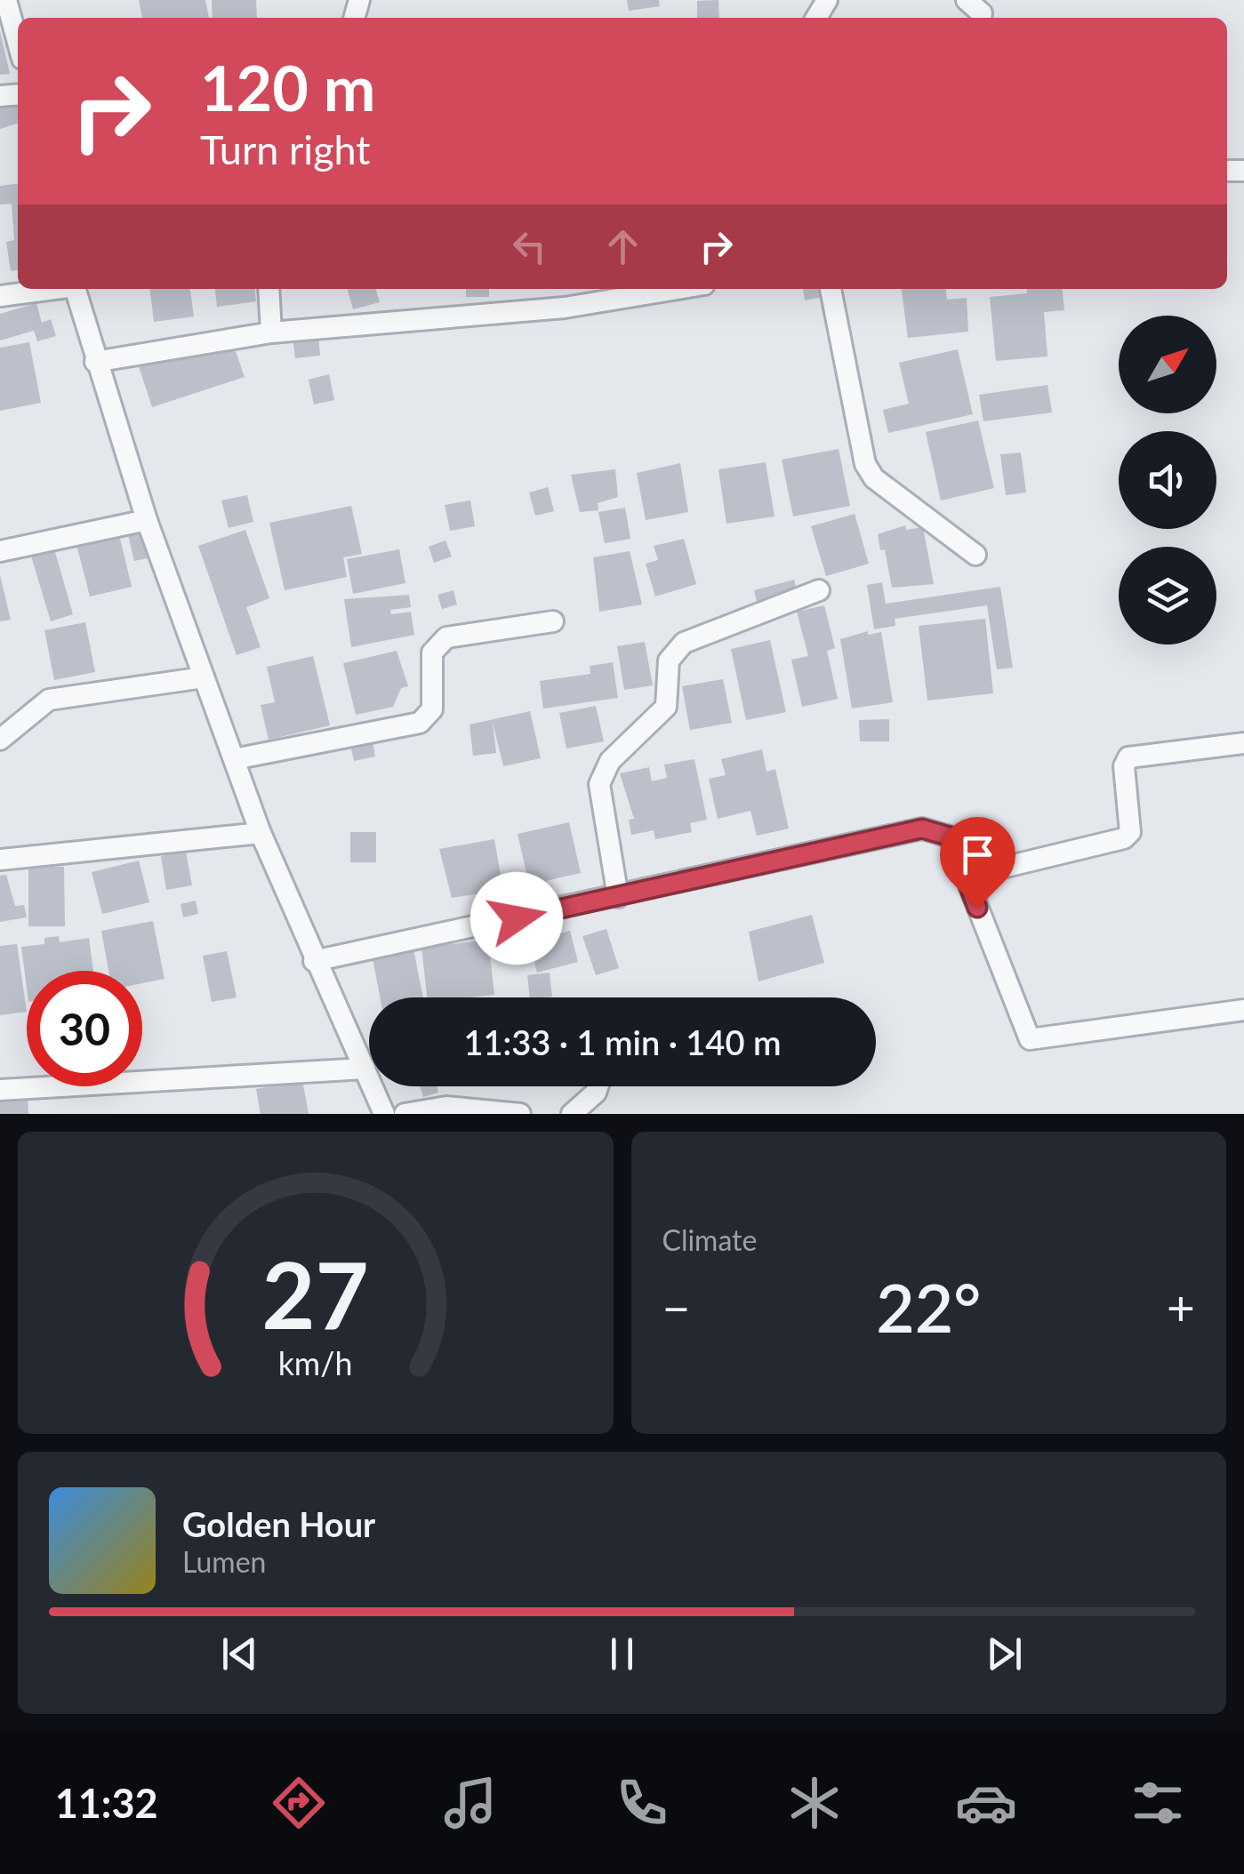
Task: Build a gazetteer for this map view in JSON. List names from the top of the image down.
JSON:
{
  "north": "top right",
  "page": {
    "turn": ["120 m", "Turn right"],
    "limit": "30",
    "trip": "11:33 · 1 min · 140 m",
    "tile": "Climate",
    "heat": ["−", "22°", "+"],
    "song": ["Golden Hour", "Lumen"],
    "tabs": "11:32",
    "gauge": ["27", "km/h"]
  }
}
